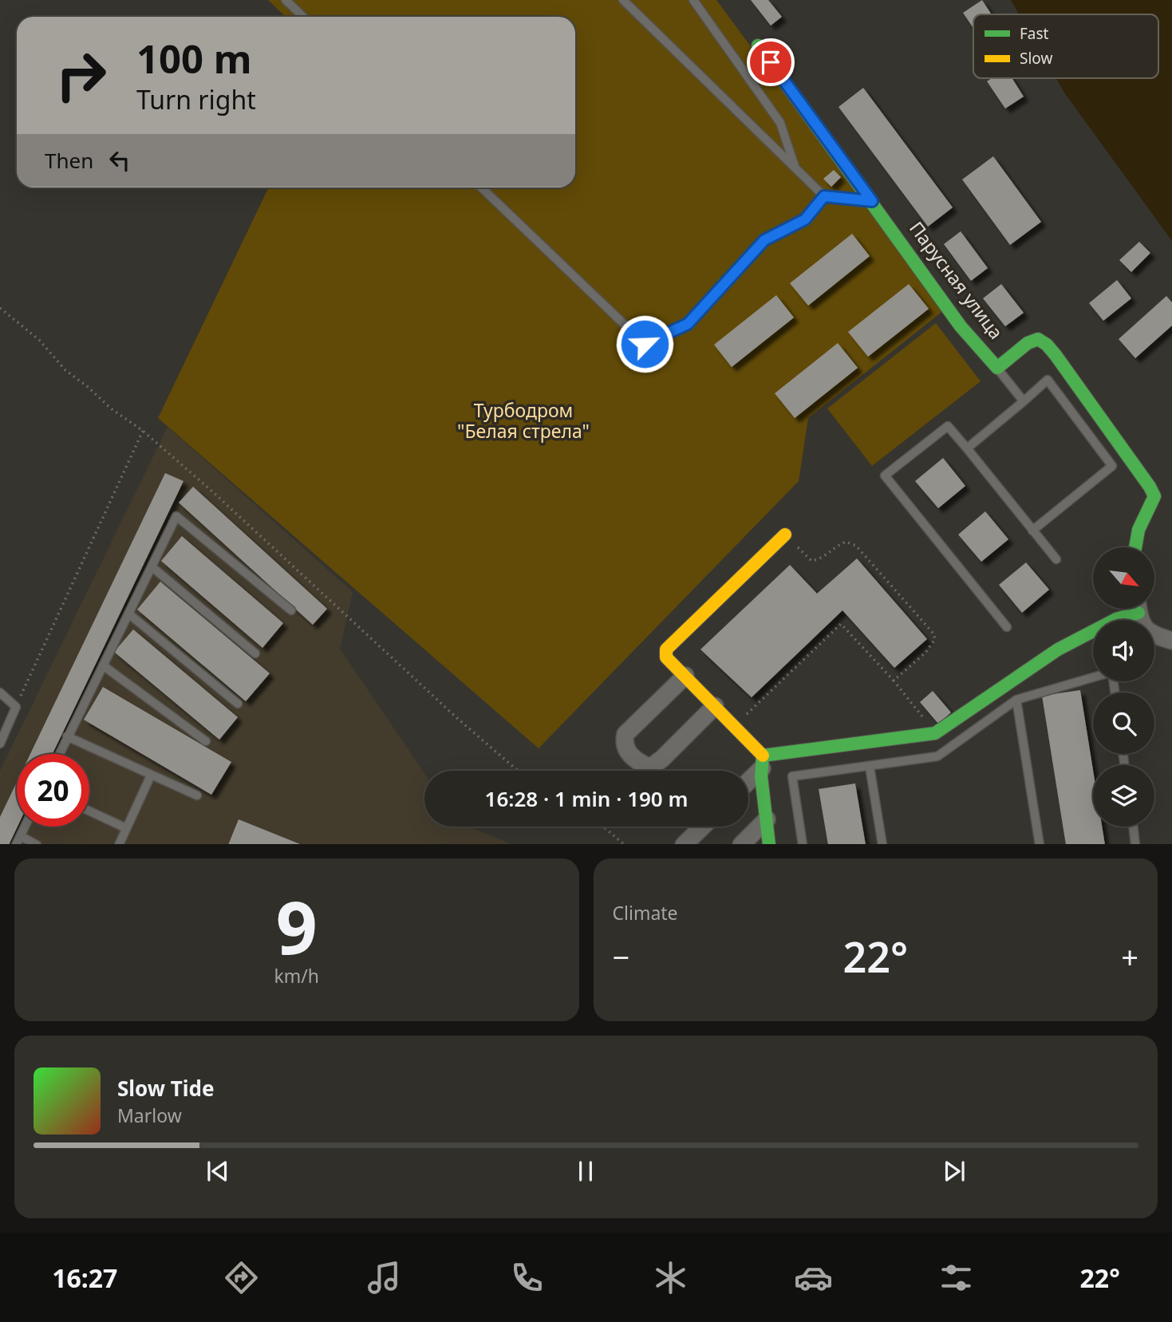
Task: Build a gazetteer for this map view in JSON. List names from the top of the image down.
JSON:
{
  "streets": {
    "street": ["Парусная улица"]
  },
  "parks": ["Турбодром \"Белая стрела\""],
  "legend": ["Fast", "Slow"],
  "north": "bottom right",
  "page": {
    "turn": ["100 m", "Turn right"],
    "then": "Then",
    "limit": "20",
    "trip": "16:28 · 1 min · 190 m",
    "tile": [
      ["9", "km/h"],
      "Climate"
    ],
    "heat": ["−", "22°", "+"],
    "song": ["Slow Tide", "Marlow"],
    "tabs": ["16:27", "22°"]
  }
}
